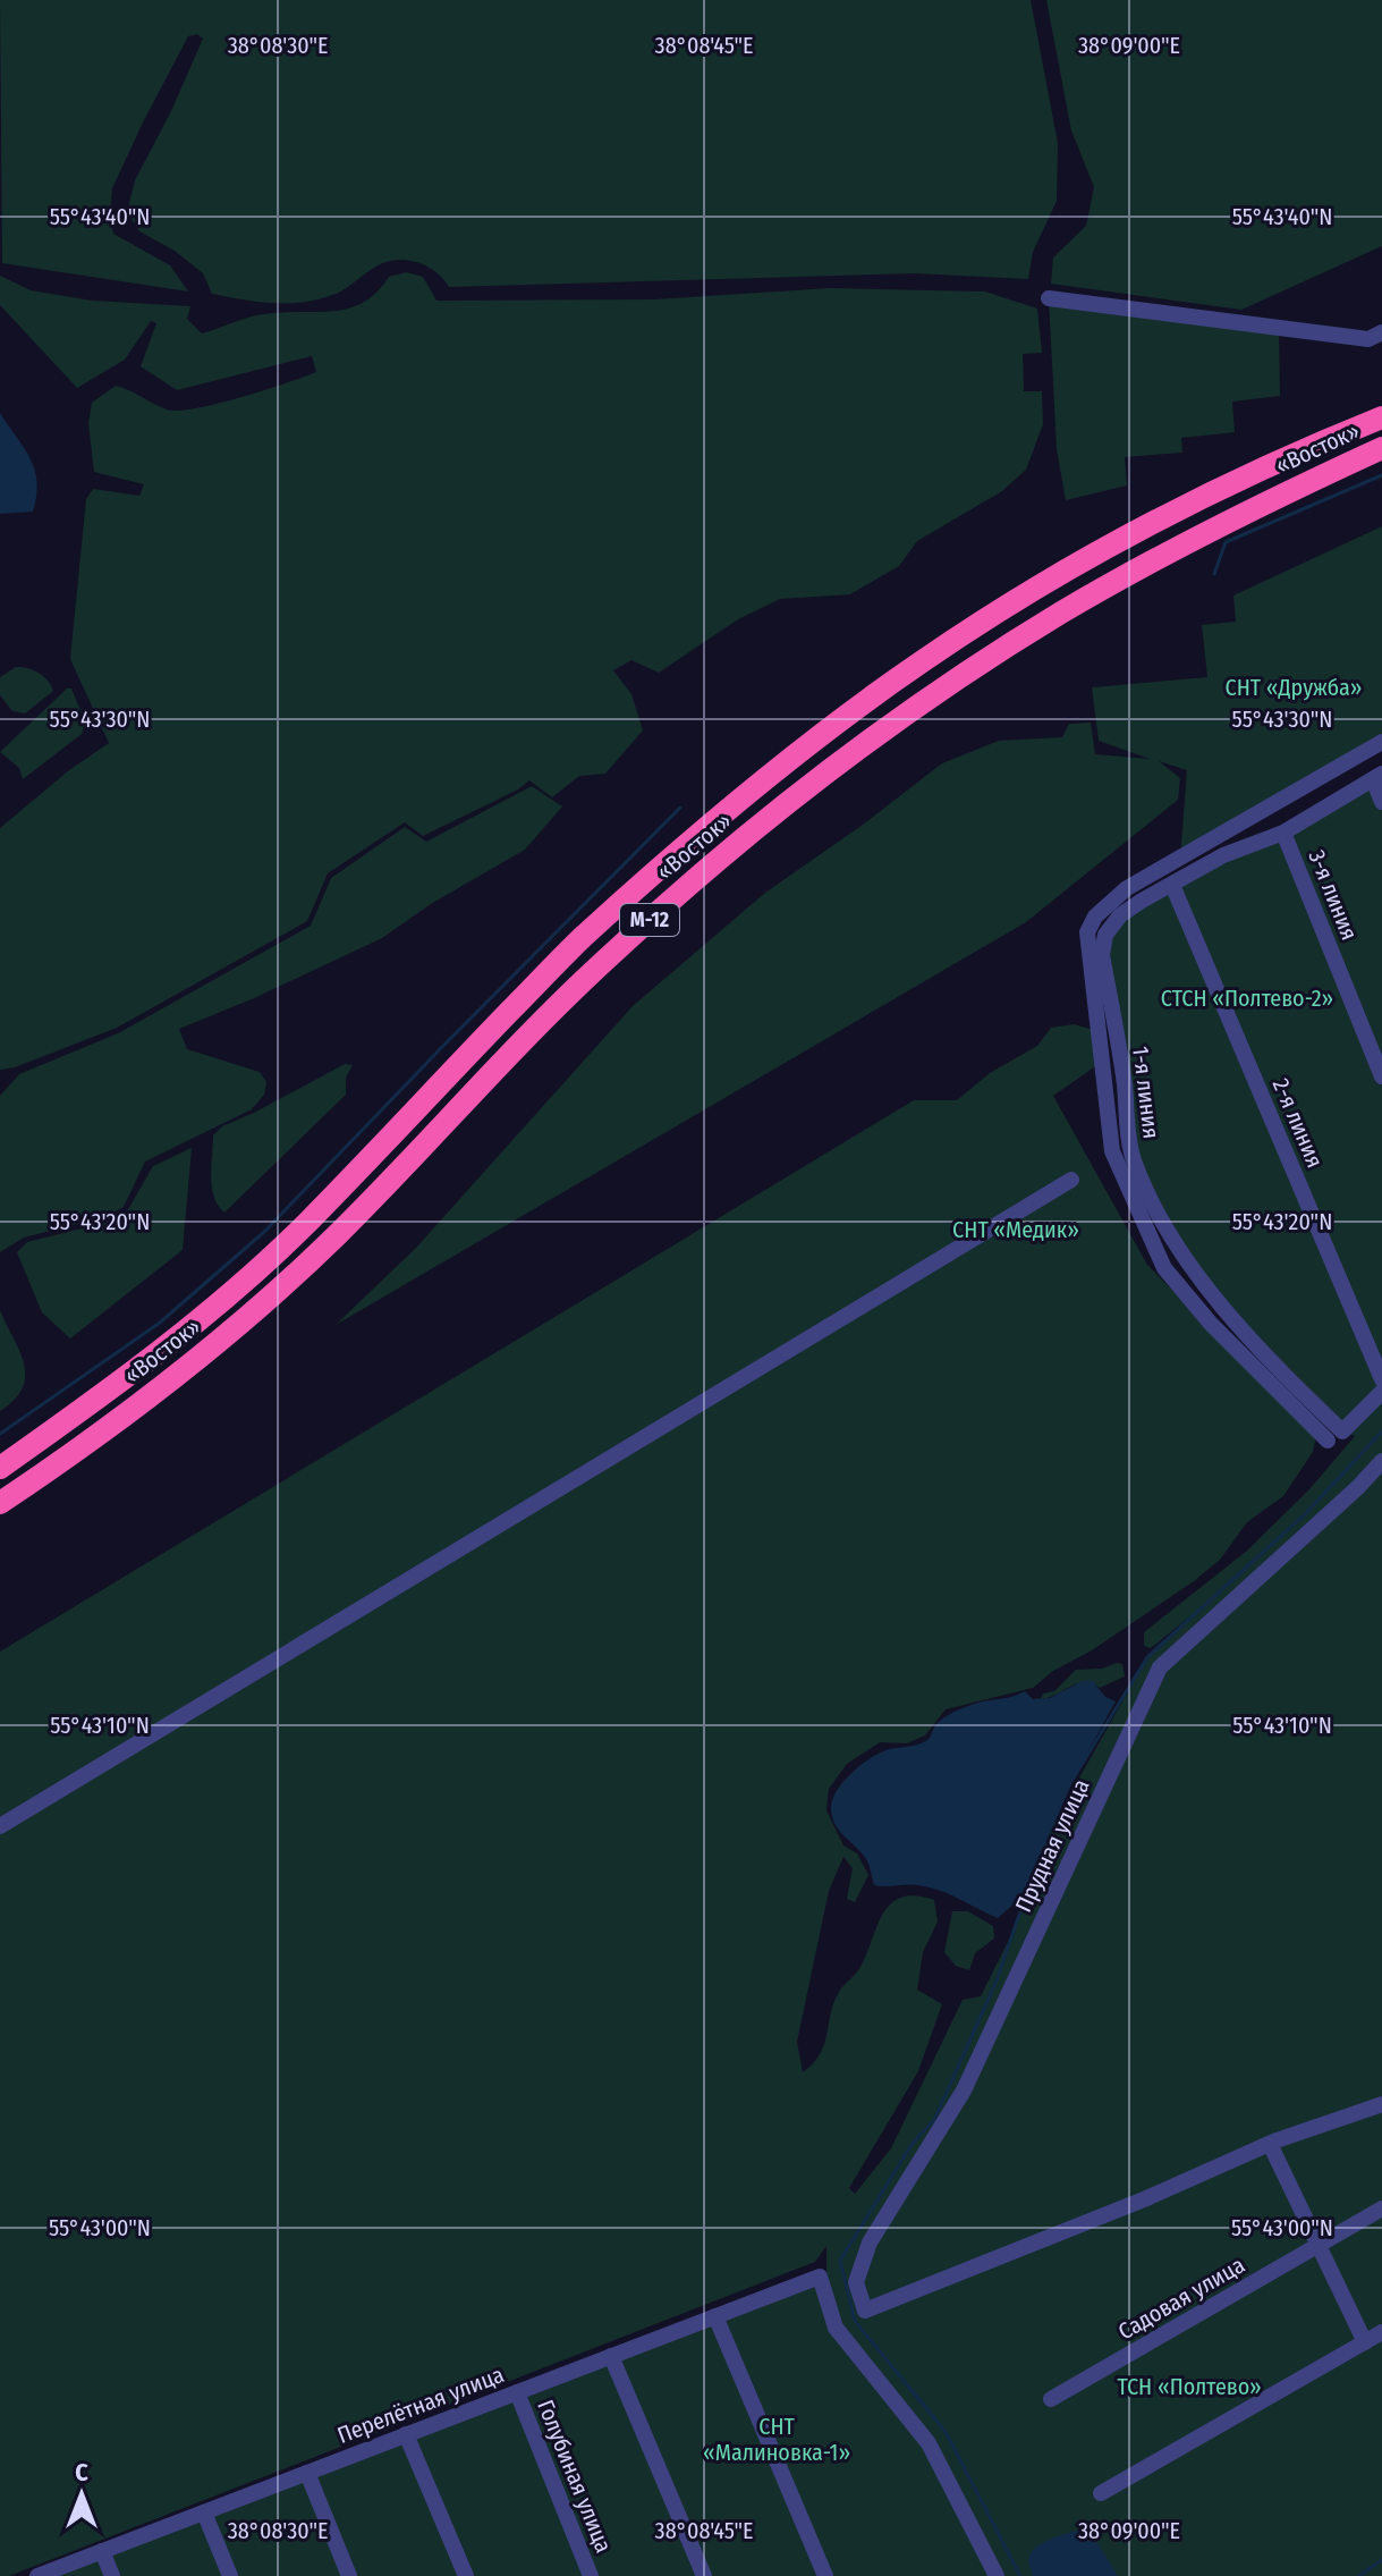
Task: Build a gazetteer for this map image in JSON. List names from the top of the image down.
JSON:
{
  "streets": {
    "highway": ["«Восток»", "М-12"],
    "street": [
      "3-я линия",
      "1-я линия",
      "2-я линия",
      "Прудная улица",
      "Садовая улица",
      "Перелётная улица",
      "Голубиная улица"
    ]
  },
  "crossings": [
    ["3-я линия", "1-я линия"],
    ["1-я линия", "2-я линия"],
    ["Перелётная улица", "Голубиная улица"]
  ],
  "parks": [
    "СНТ «Дружба»",
    "СТСН «Полтево-2»",
    "СНТ «Медик»",
    "ТСН «Полтево»",
    "СНТ «Малиновка-1»"
  ],
  "north": "top",
  "coordinates": [
    "38°08'30\"E",
    "38°08'45\"E",
    "38°09'00\"E",
    "55°43'40\"N",
    "55°43'30\"N",
    "55°43'20\"N",
    "55°43'10\"N",
    "55°43'00\"N"
  ]
}
